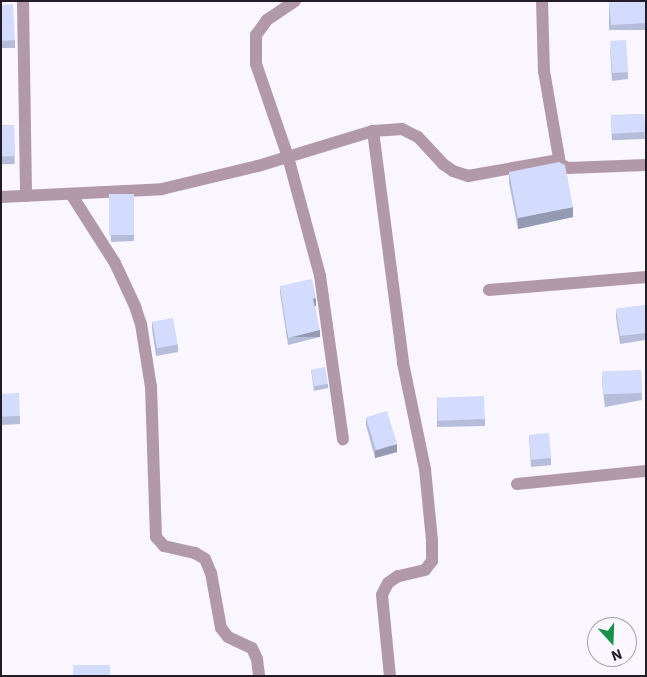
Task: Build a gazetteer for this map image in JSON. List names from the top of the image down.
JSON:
{
  "north": "bottom"
}
